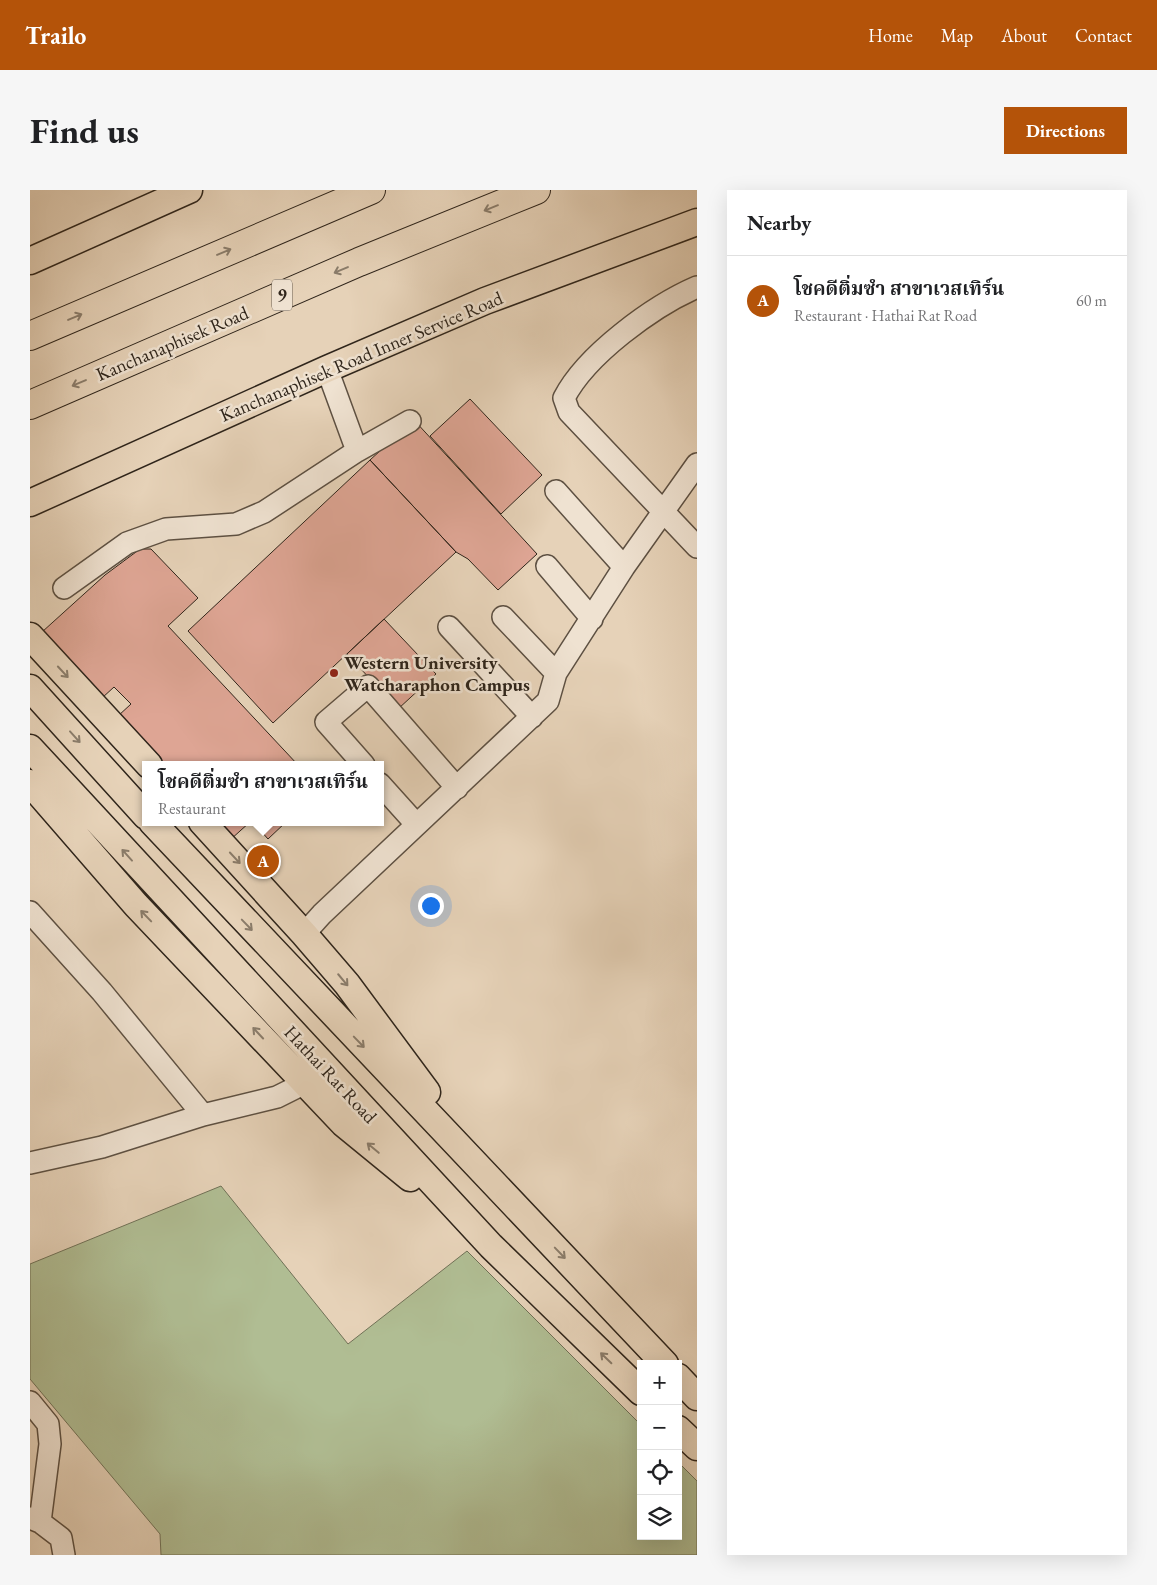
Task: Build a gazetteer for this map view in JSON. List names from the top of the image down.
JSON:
{
  "streets": {
    "highway": ["9", "Kanchanaphisek Road"],
    "main road": ["Kanchanaphisek Road Inner Service Road", "Hathai Rat Road"]
  },
  "places": ["Western University Watcharaphon Campus"],
  "page": {
    "header": "Trailo",
    "nav": [
      "Home",
      "Map",
      "About",
      "Contact"
    ],
    "buttons": "Directions",
    "title": "Find us",
    "heading": "Nearby",
    "list": [
      {
        "mark": "A",
        "name": "โชคดีติ่มซำ สาขาเวสเทิร์น",
        "note": "Restaurant · Hathai Rat Road",
        "value": "60 m"
      }
    ],
    "popup": ["โชคดีติ่มซำ สาขาเวสเทิร์น", "Restaurant"],
    "pins": "A",
    "map_buttons": ["+", "−"]
  }
}
